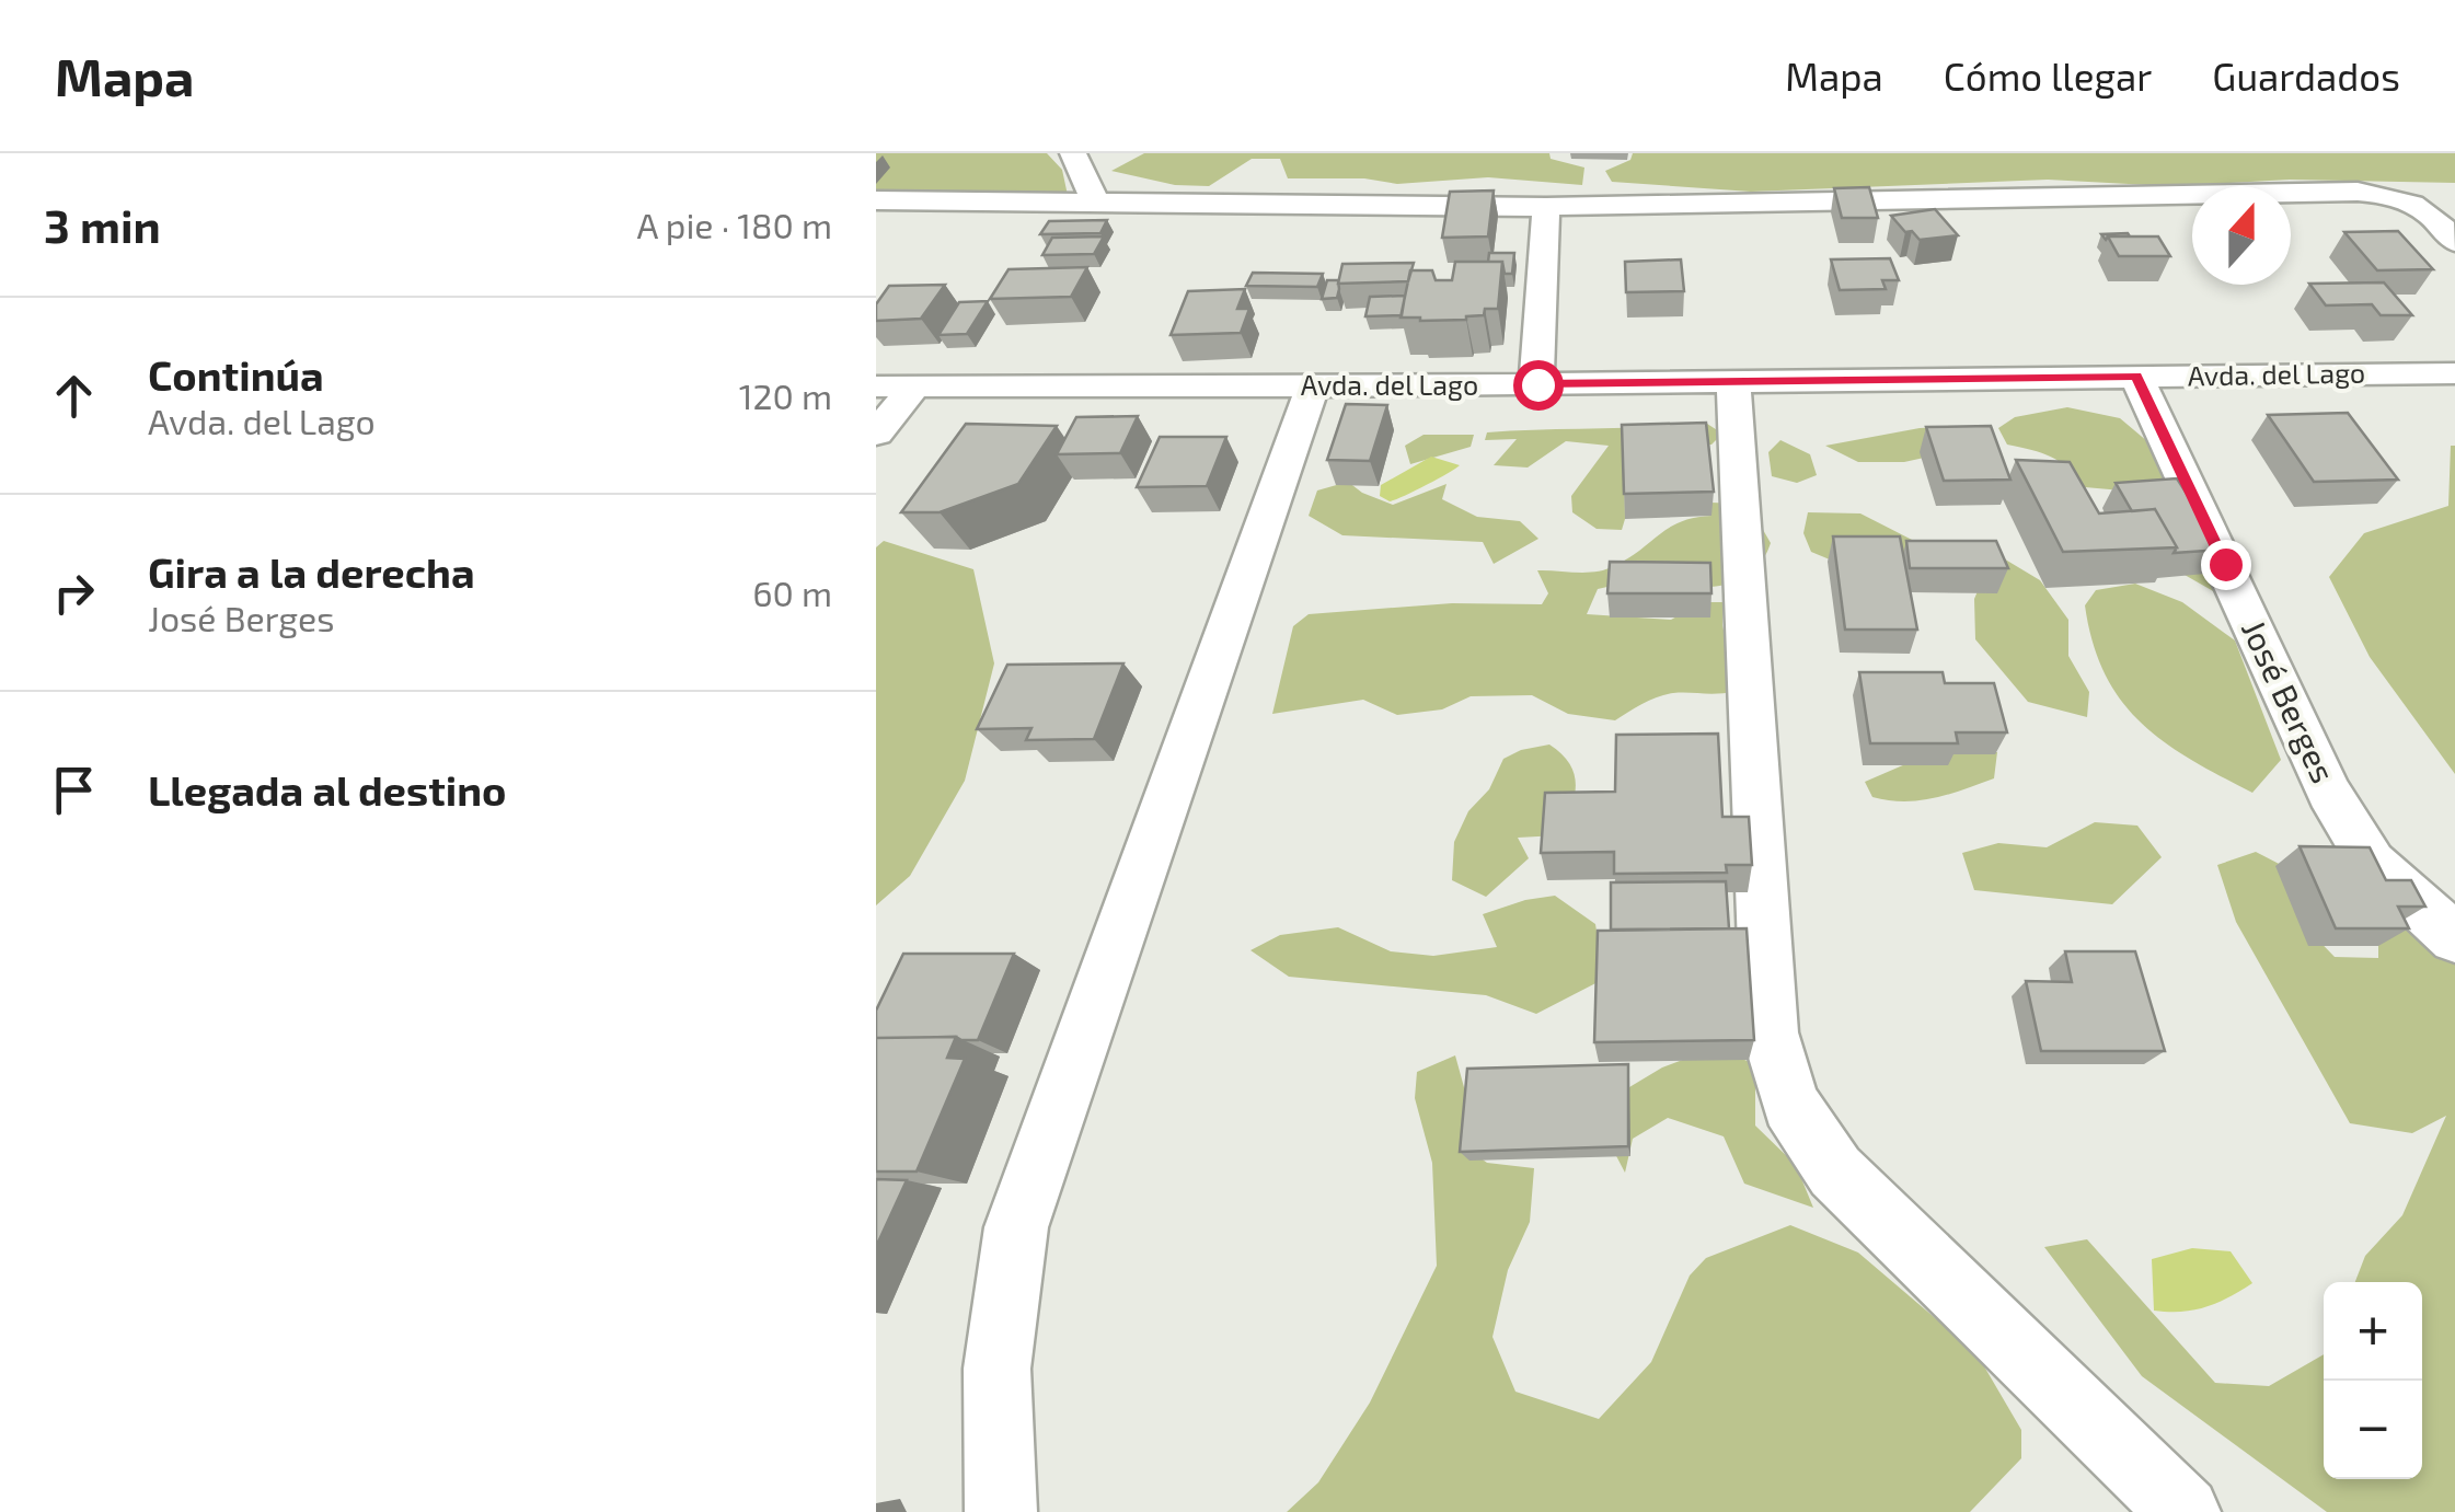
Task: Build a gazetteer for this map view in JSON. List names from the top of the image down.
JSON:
{
  "streets": {
    "street": ["Avda. del Lago", "José Berges"]
  },
  "crossings": [
    ["Avda. del Lago", "José Berges"]
  ],
  "north": "top",
  "page": {
    "header": "Mapa",
    "nav": ["Mapa", "Cómo llegar", "Guardados"],
    "heading": ["3 min", "A pie · 180 m"],
    "list": [
      ["Continúa", "Avda. del Lago", "120 m"],
      ["Gira a la derecha", "José Berges", "60 m"],
      "Llegada al destino"
    ],
    "map_buttons": ["+", "−"]
  }
}
